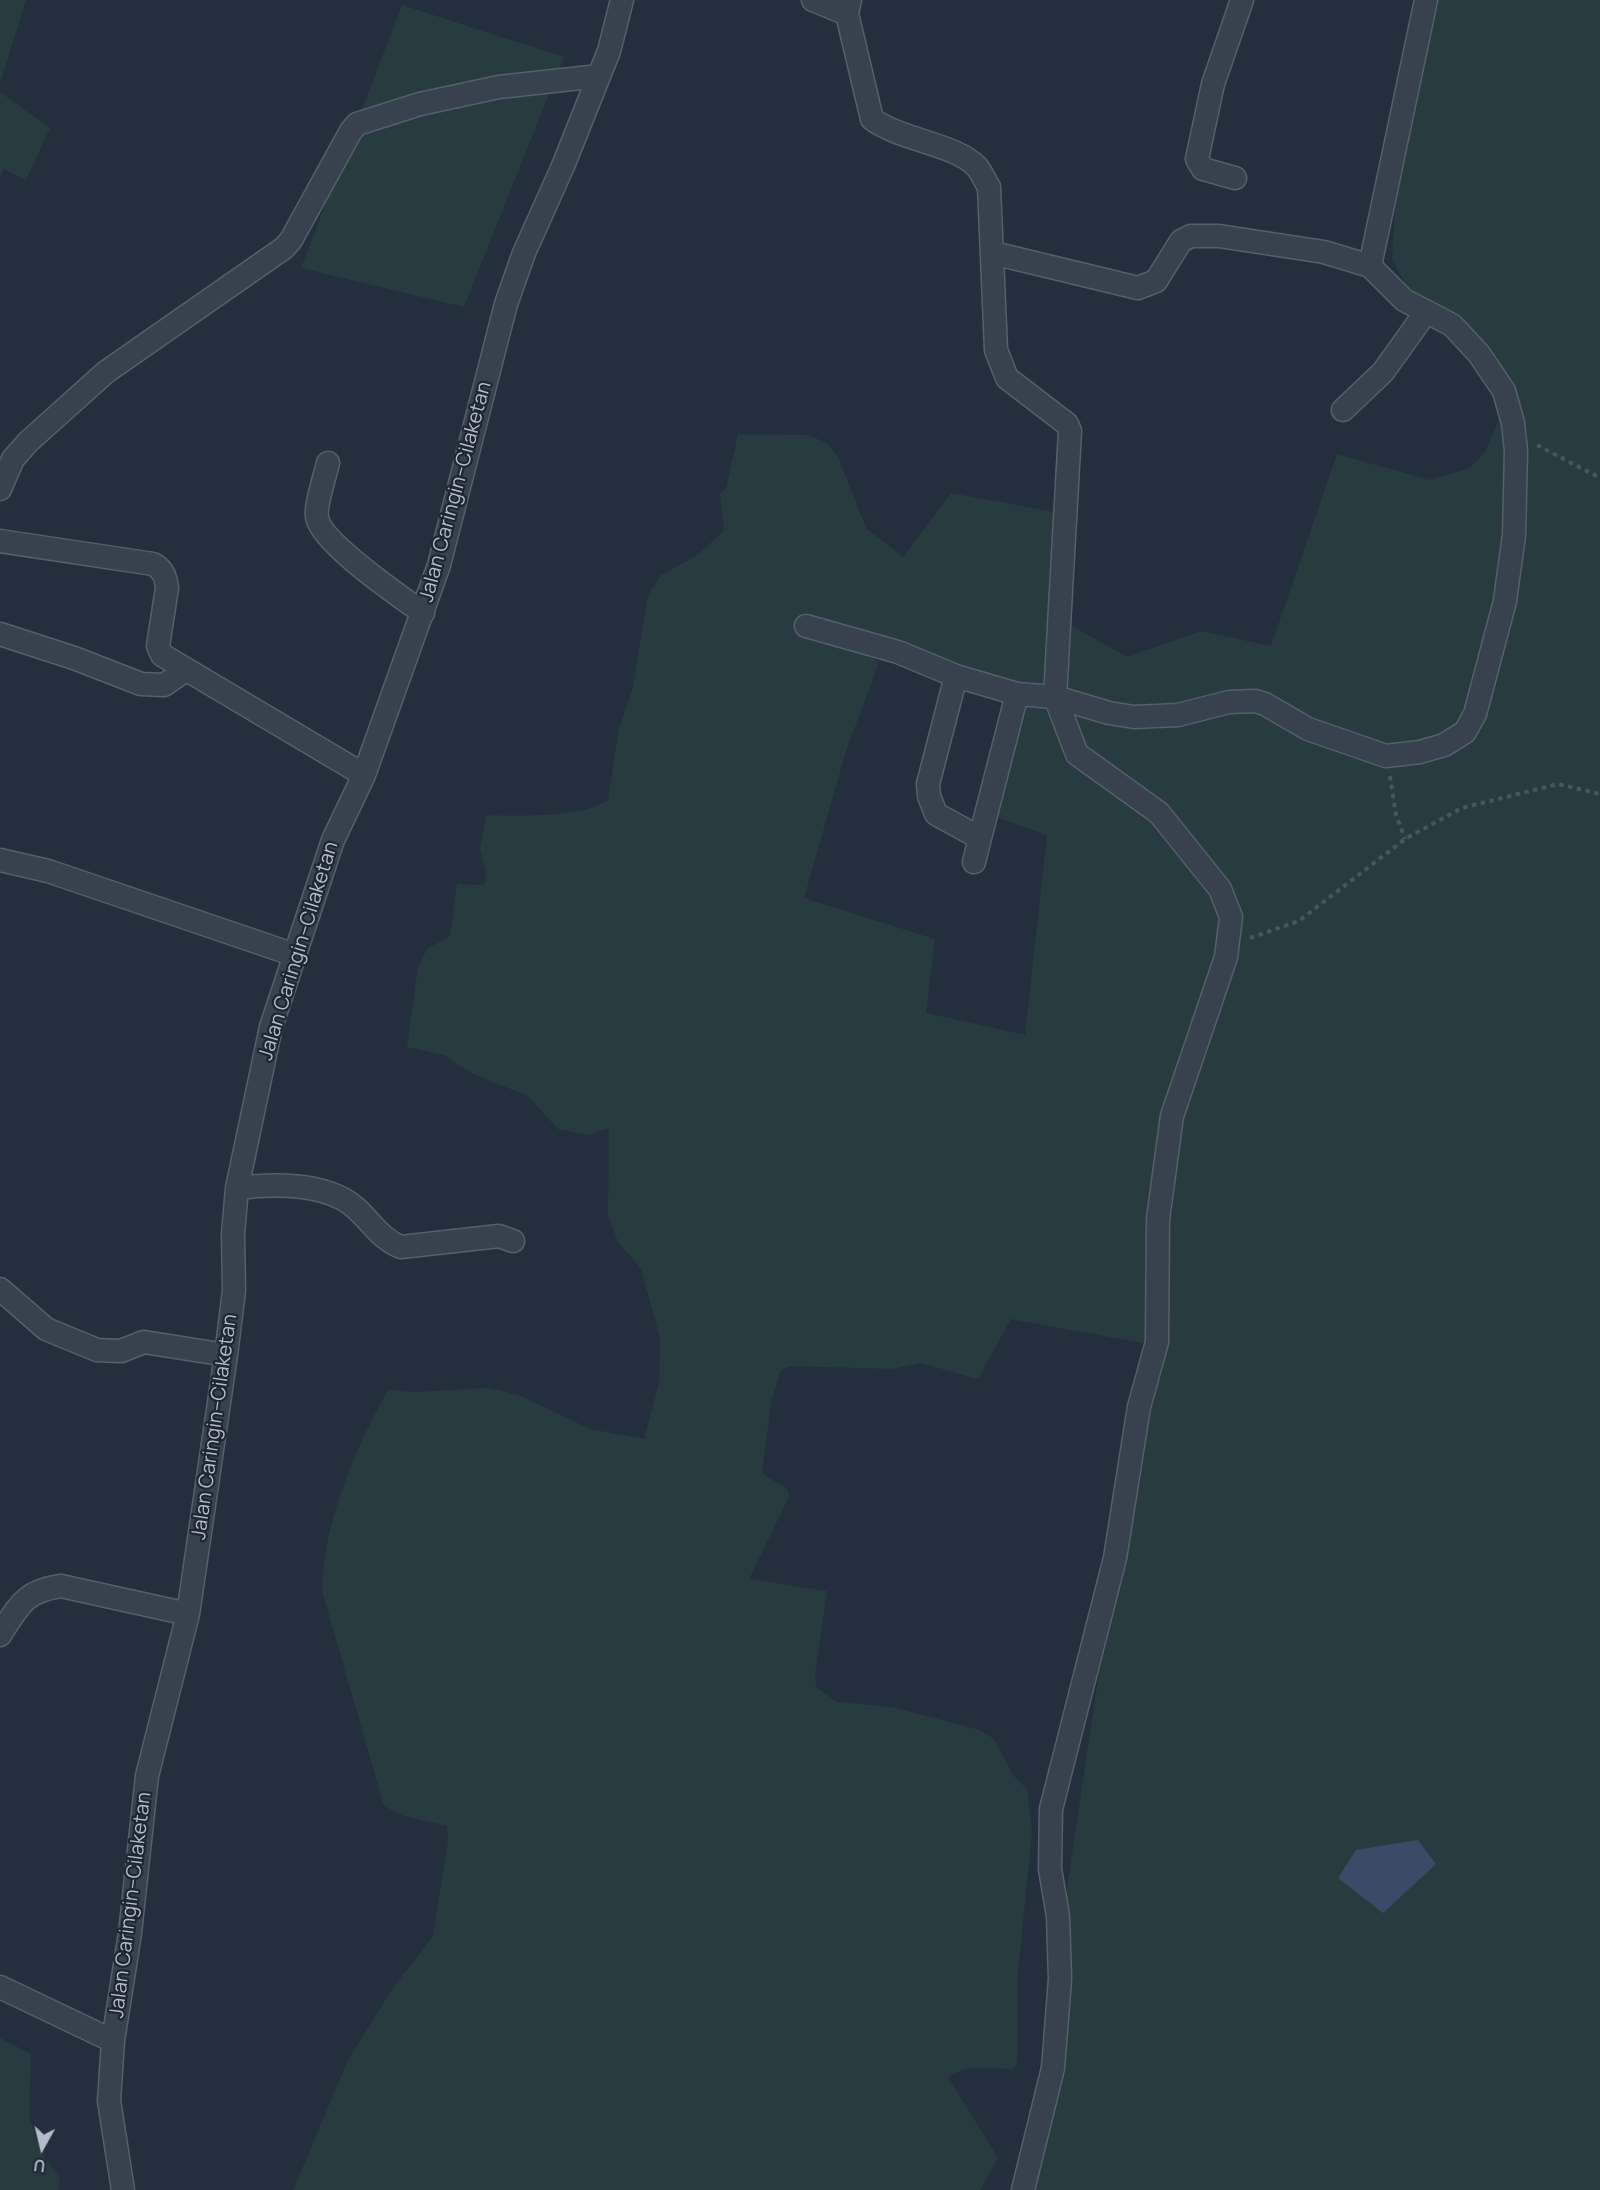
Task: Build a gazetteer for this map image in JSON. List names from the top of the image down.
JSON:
{
  "streets": {
    "street": ["Jalan Caringin–Cilaketan"]
  },
  "north": "bottom"
}
